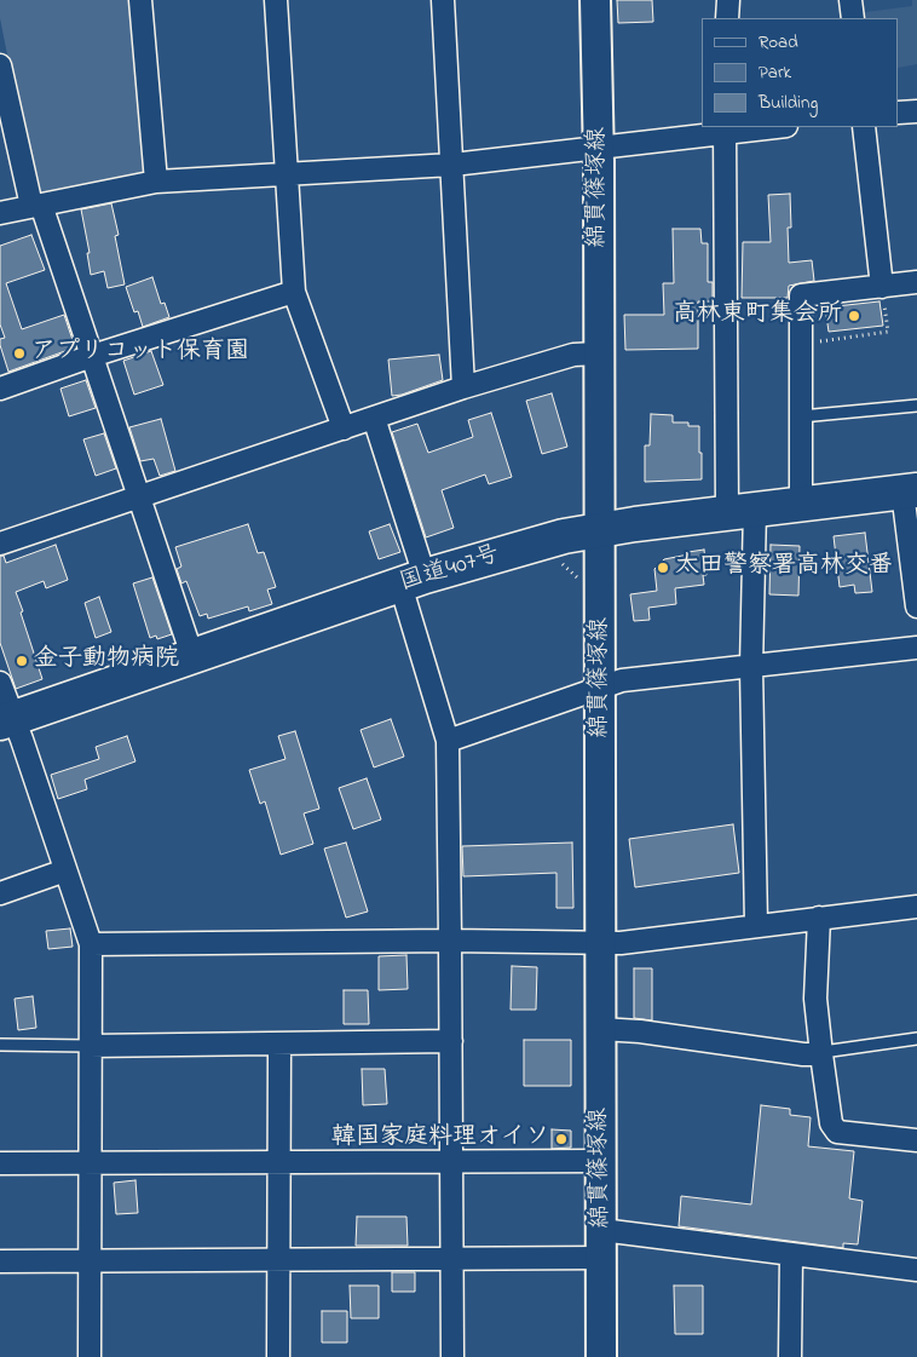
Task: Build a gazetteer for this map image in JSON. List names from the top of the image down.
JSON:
{
  "streets": {
    "highway": ["国道407号"],
    "main road": ["綿貫篠塚線"]
  },
  "crossings": [
    ["綿貫篠塚線", "国道407号"]
  ],
  "places": [
    "高林東町集会所",
    "アプリコット保育園",
    "太田警察署高林交番",
    "金子動物病院",
    "韓国家庭料理オイソ"
  ],
  "legend": ["Road", "Park", "Building"]
}
